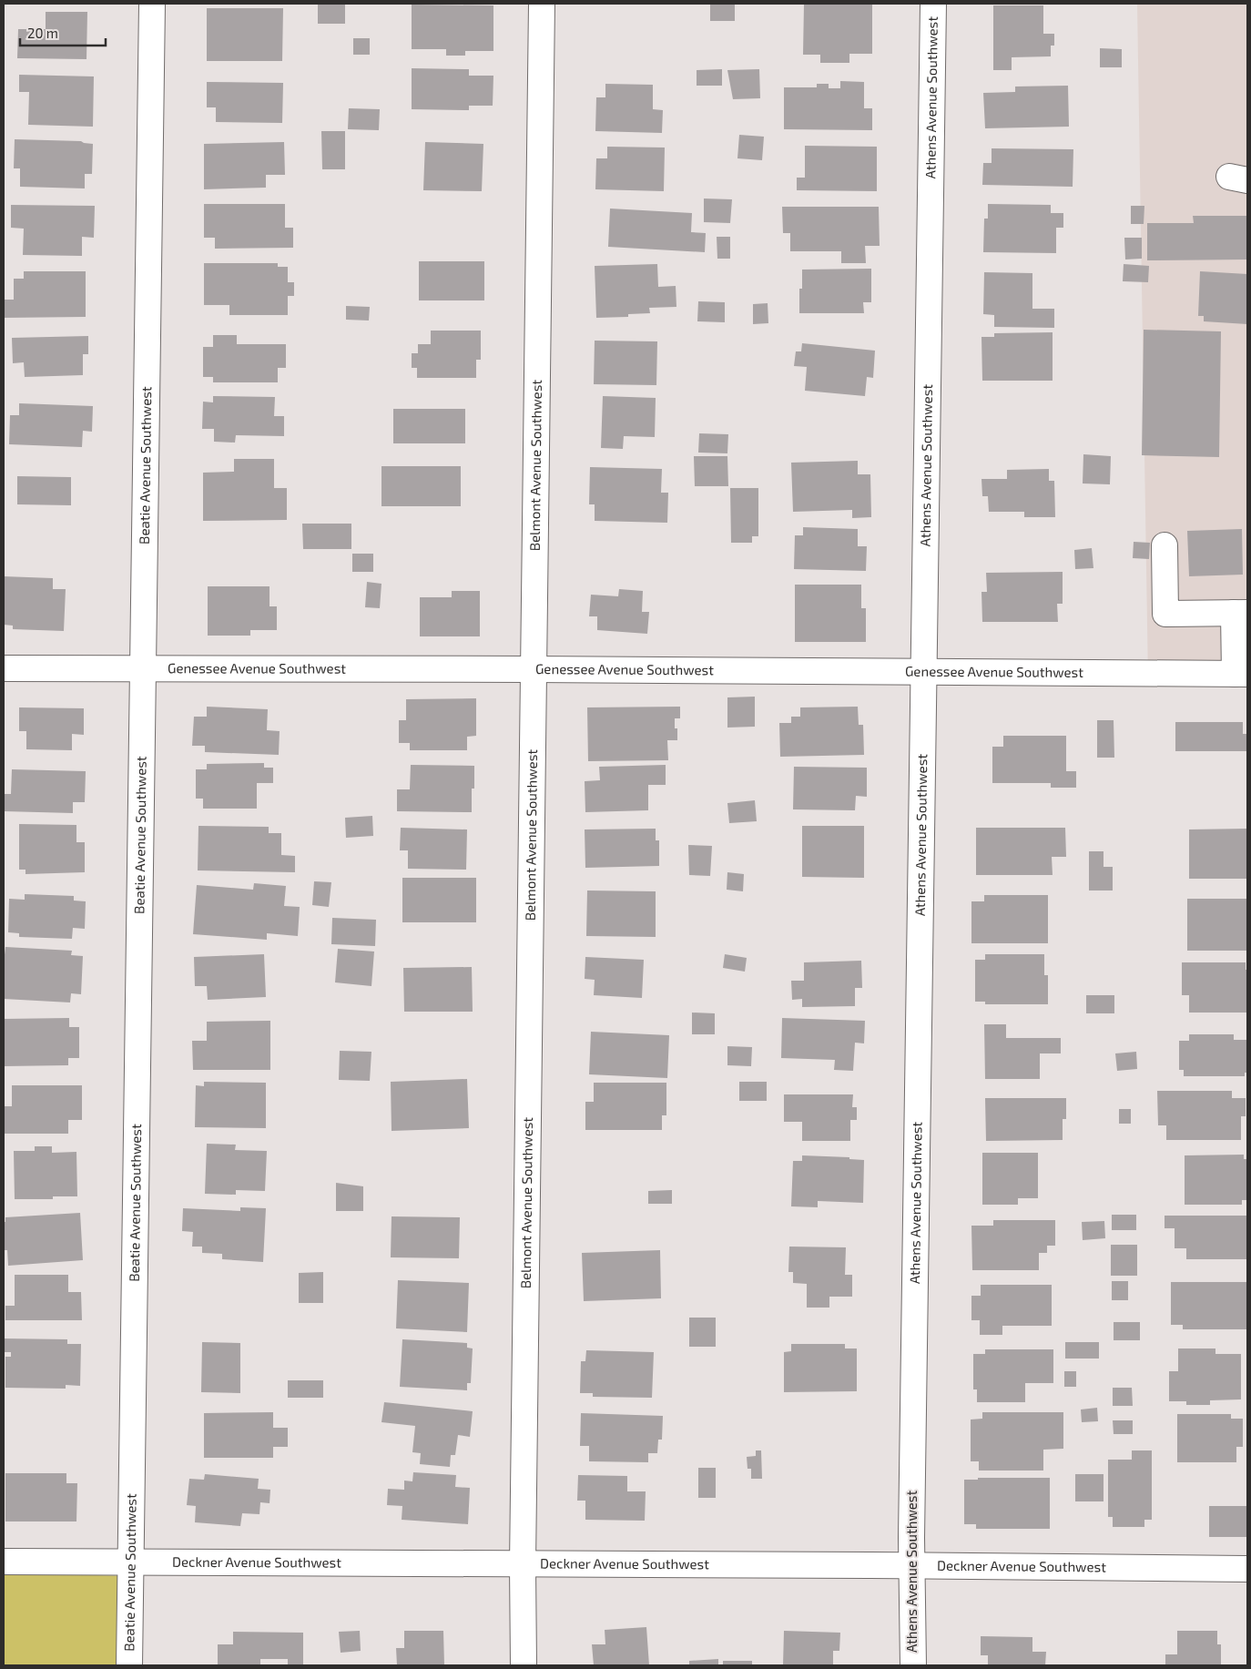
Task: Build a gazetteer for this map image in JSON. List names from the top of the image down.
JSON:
{
  "streets": {
    "street": [
      "Athens Avenue Southwest",
      "Beatie Avenue Southwest",
      "Belmont Avenue Southwest",
      "Genessee Avenue Southwest",
      "Deckner Avenue Southwest"
    ]
  },
  "crossings": [
    ["Athens Avenue Southwest", "Genessee Avenue Southwest"],
    ["Athens Avenue Southwest", "Deckner Avenue Southwest"],
    ["Beatie Avenue Southwest", "Genessee Avenue Southwest"],
    ["Beatie Avenue Southwest", "Deckner Avenue Southwest"],
    ["Belmont Avenue Southwest", "Genessee Avenue Southwest"],
    ["Belmont Avenue Southwest", "Deckner Avenue Southwest"]
  ],
  "scale_bar": "20 m"
}
